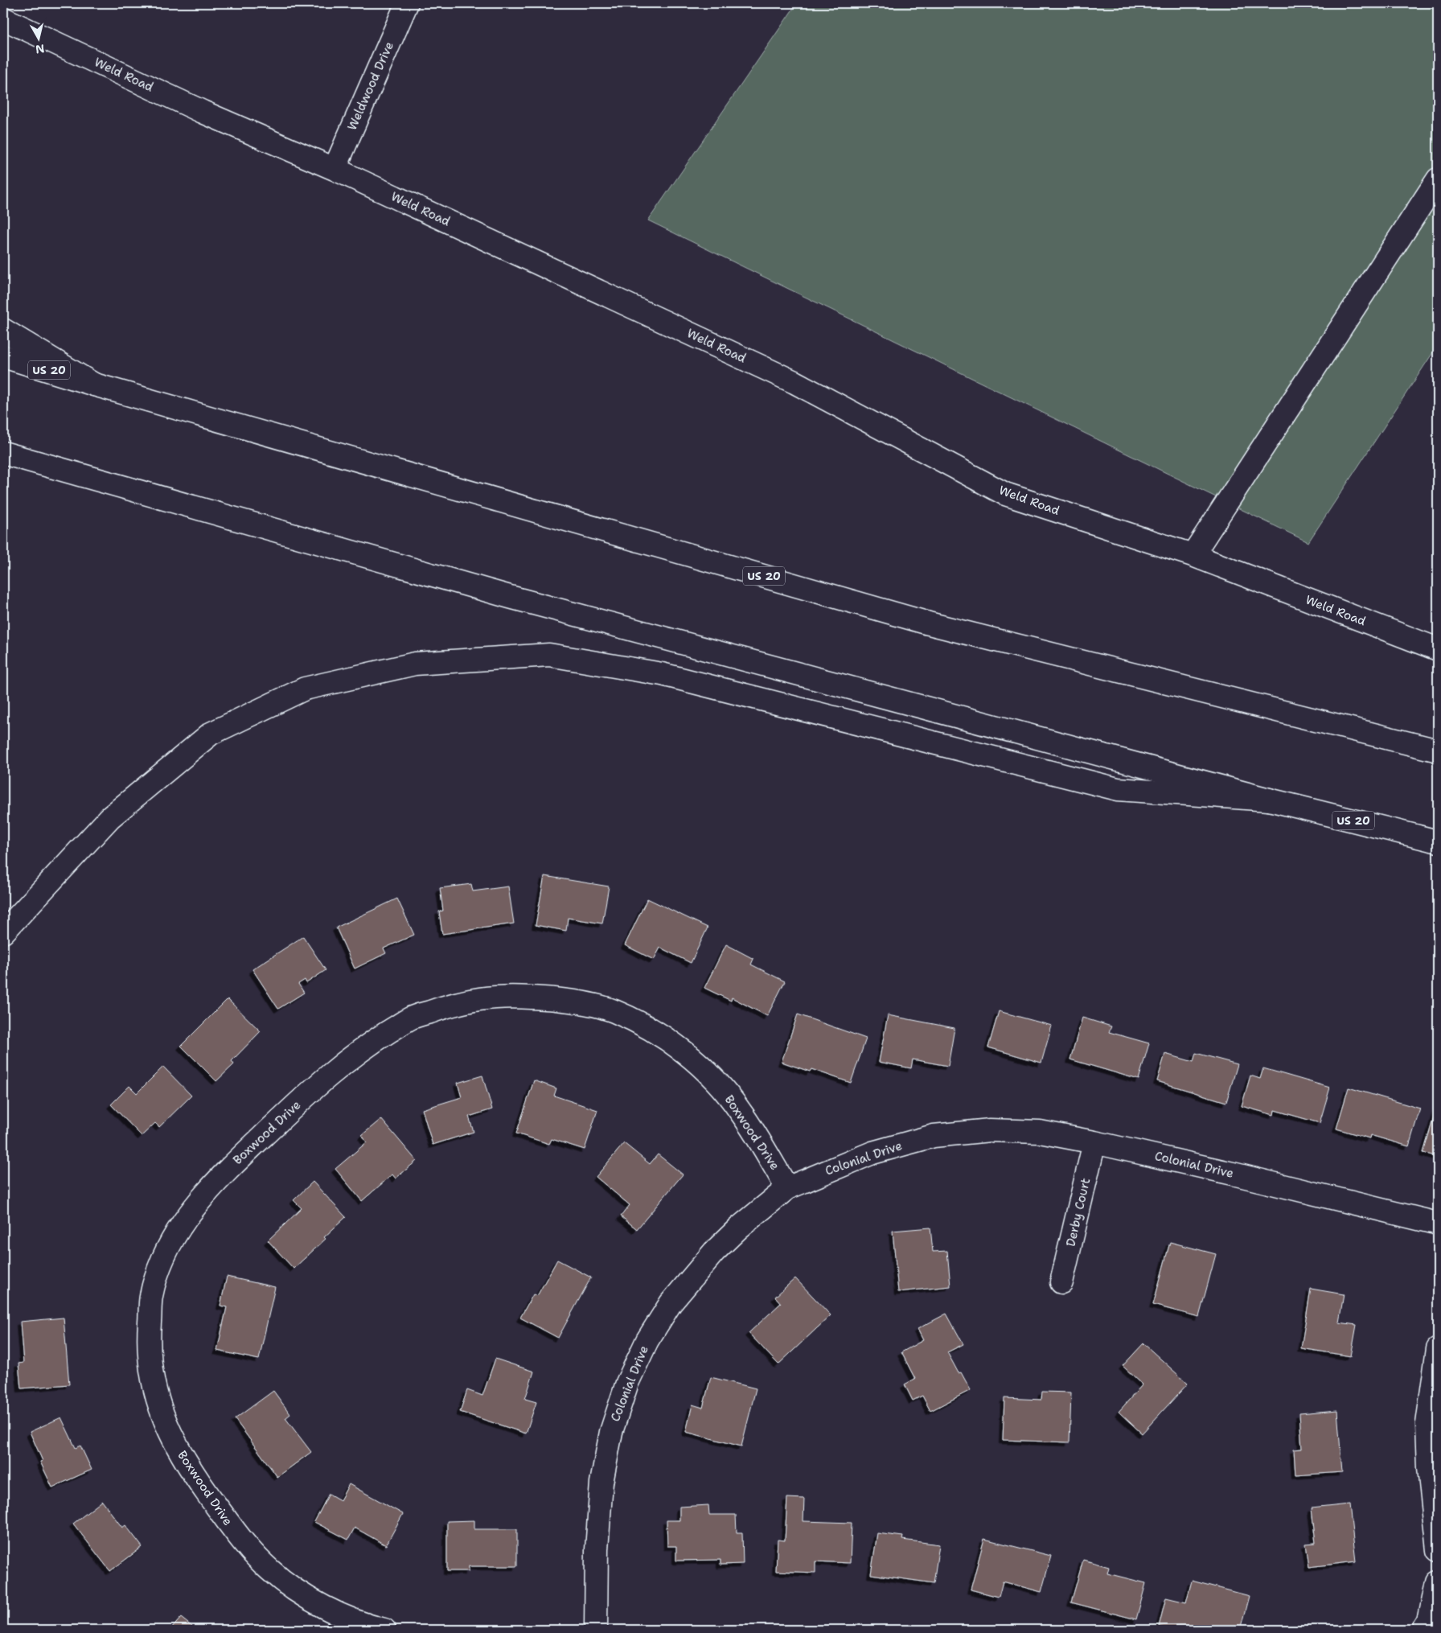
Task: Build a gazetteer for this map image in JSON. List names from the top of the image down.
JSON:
{
  "streets": {
    "main road": [
      "Weld Road",
      "Weldwood Drive",
      "US 20",
      "Boxwood Drive",
      "Colonial Drive",
      "Derby Court"
    ]
  },
  "crossings": [
    ["Weld Road", "Weldwood Drive"],
    ["Boxwood Drive", "Colonial Drive"],
    ["Colonial Drive", "Derby Court"]
  ],
  "north": "bottom"
}
